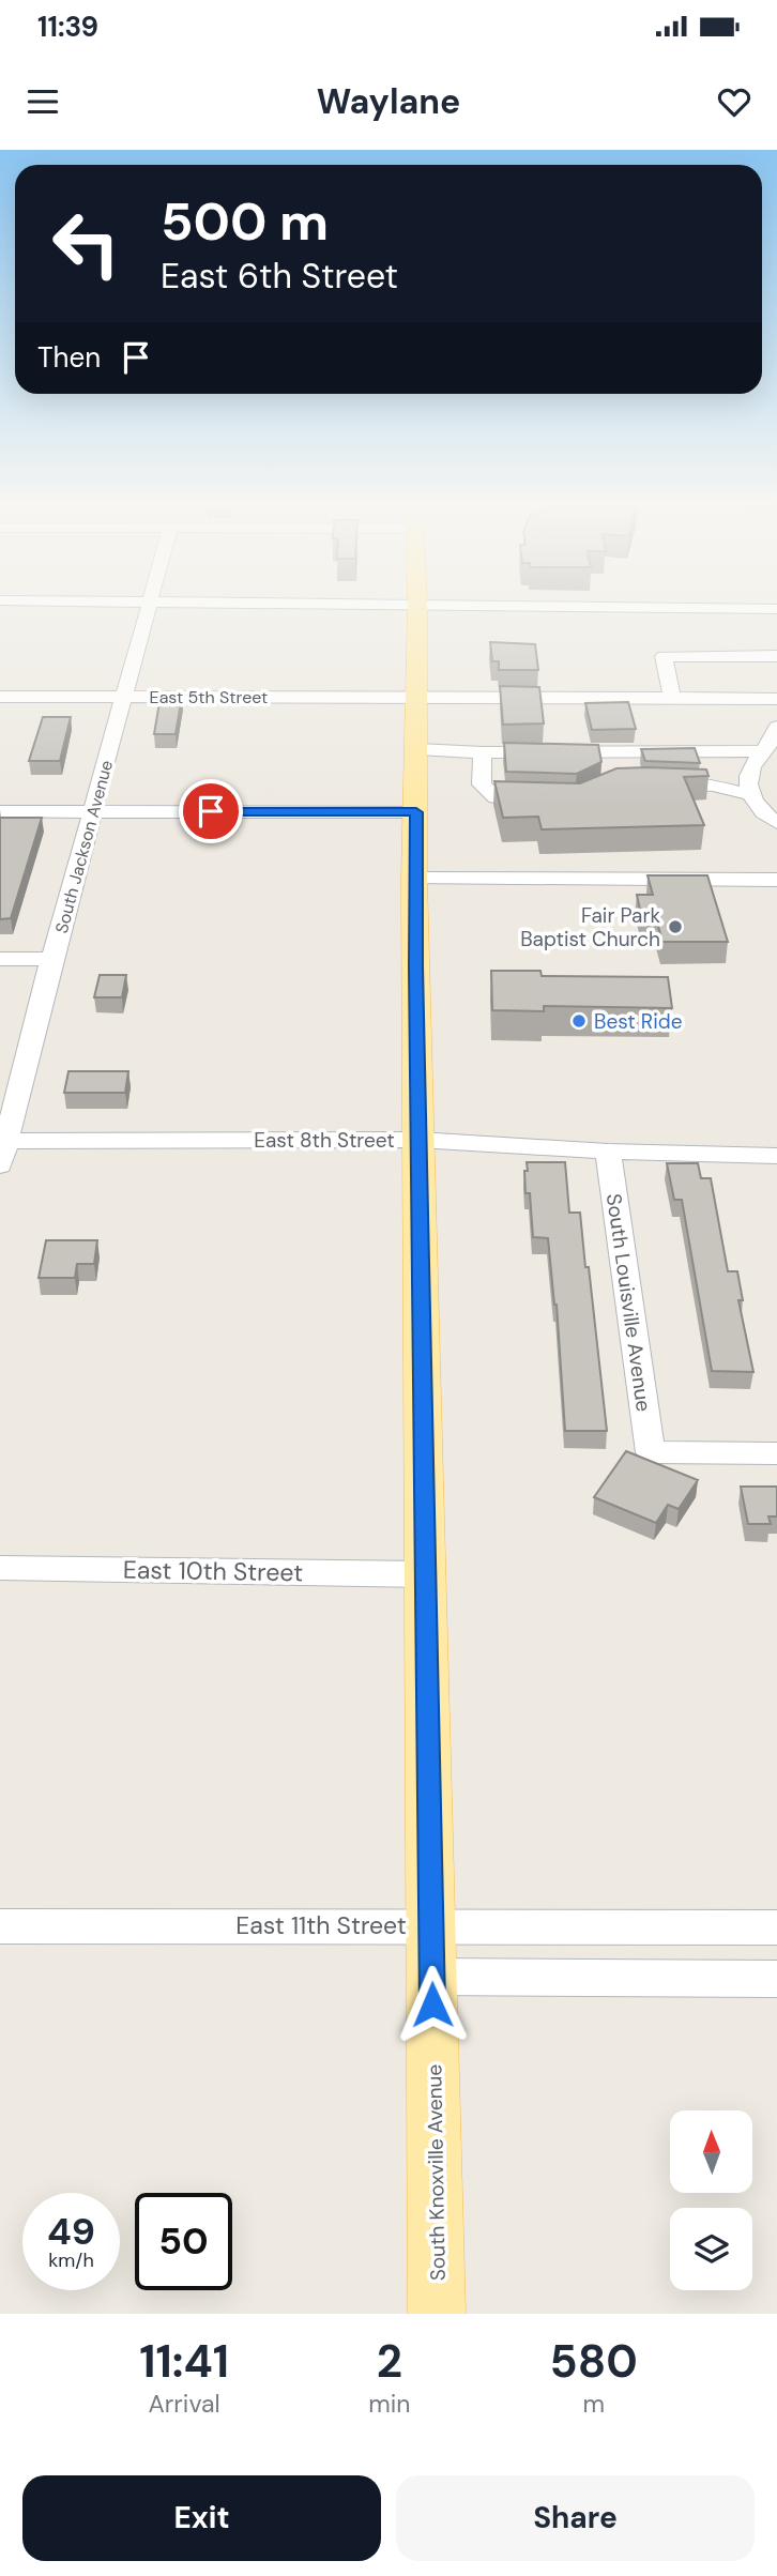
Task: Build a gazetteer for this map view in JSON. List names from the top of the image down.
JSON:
{
  "streets": {
    "main road": ["South Knoxville Avenue"],
    "street": [
      "East 5th Street",
      "South Jackson Avenue",
      "East 8th Street",
      "South Louisville Avenue",
      "East 10th Street",
      "East 11th Street"
    ]
  },
  "crossings": [
    ["East 5th Street", "South Jackson Avenue"],
    ["East 5th Street", "South Knoxville Avenue"],
    ["South Jackson Avenue", "East 8th Street"],
    ["East 8th Street", "South Louisville Avenue"],
    ["East 8th Street", "South Knoxville Avenue"],
    ["East 10th Street", "South Knoxville Avenue"],
    ["East 11th Street", "South Knoxville Avenue"]
  ],
  "places": ["Fair Park Baptist Church", "Best Ride"],
  "north": "top",
  "page": {
    "status": "11:39",
    "header": "Waylane",
    "turn": ["500 m", "East 6th Street"],
    "then": "Then",
    "speed": "49 km/h",
    "limit": "50",
    "eta": [
      "11:41",
      "Arrival",
      "2",
      "min",
      "580",
      "m"
    ],
    "buttons": ["Exit", "Share"]
  }
}
